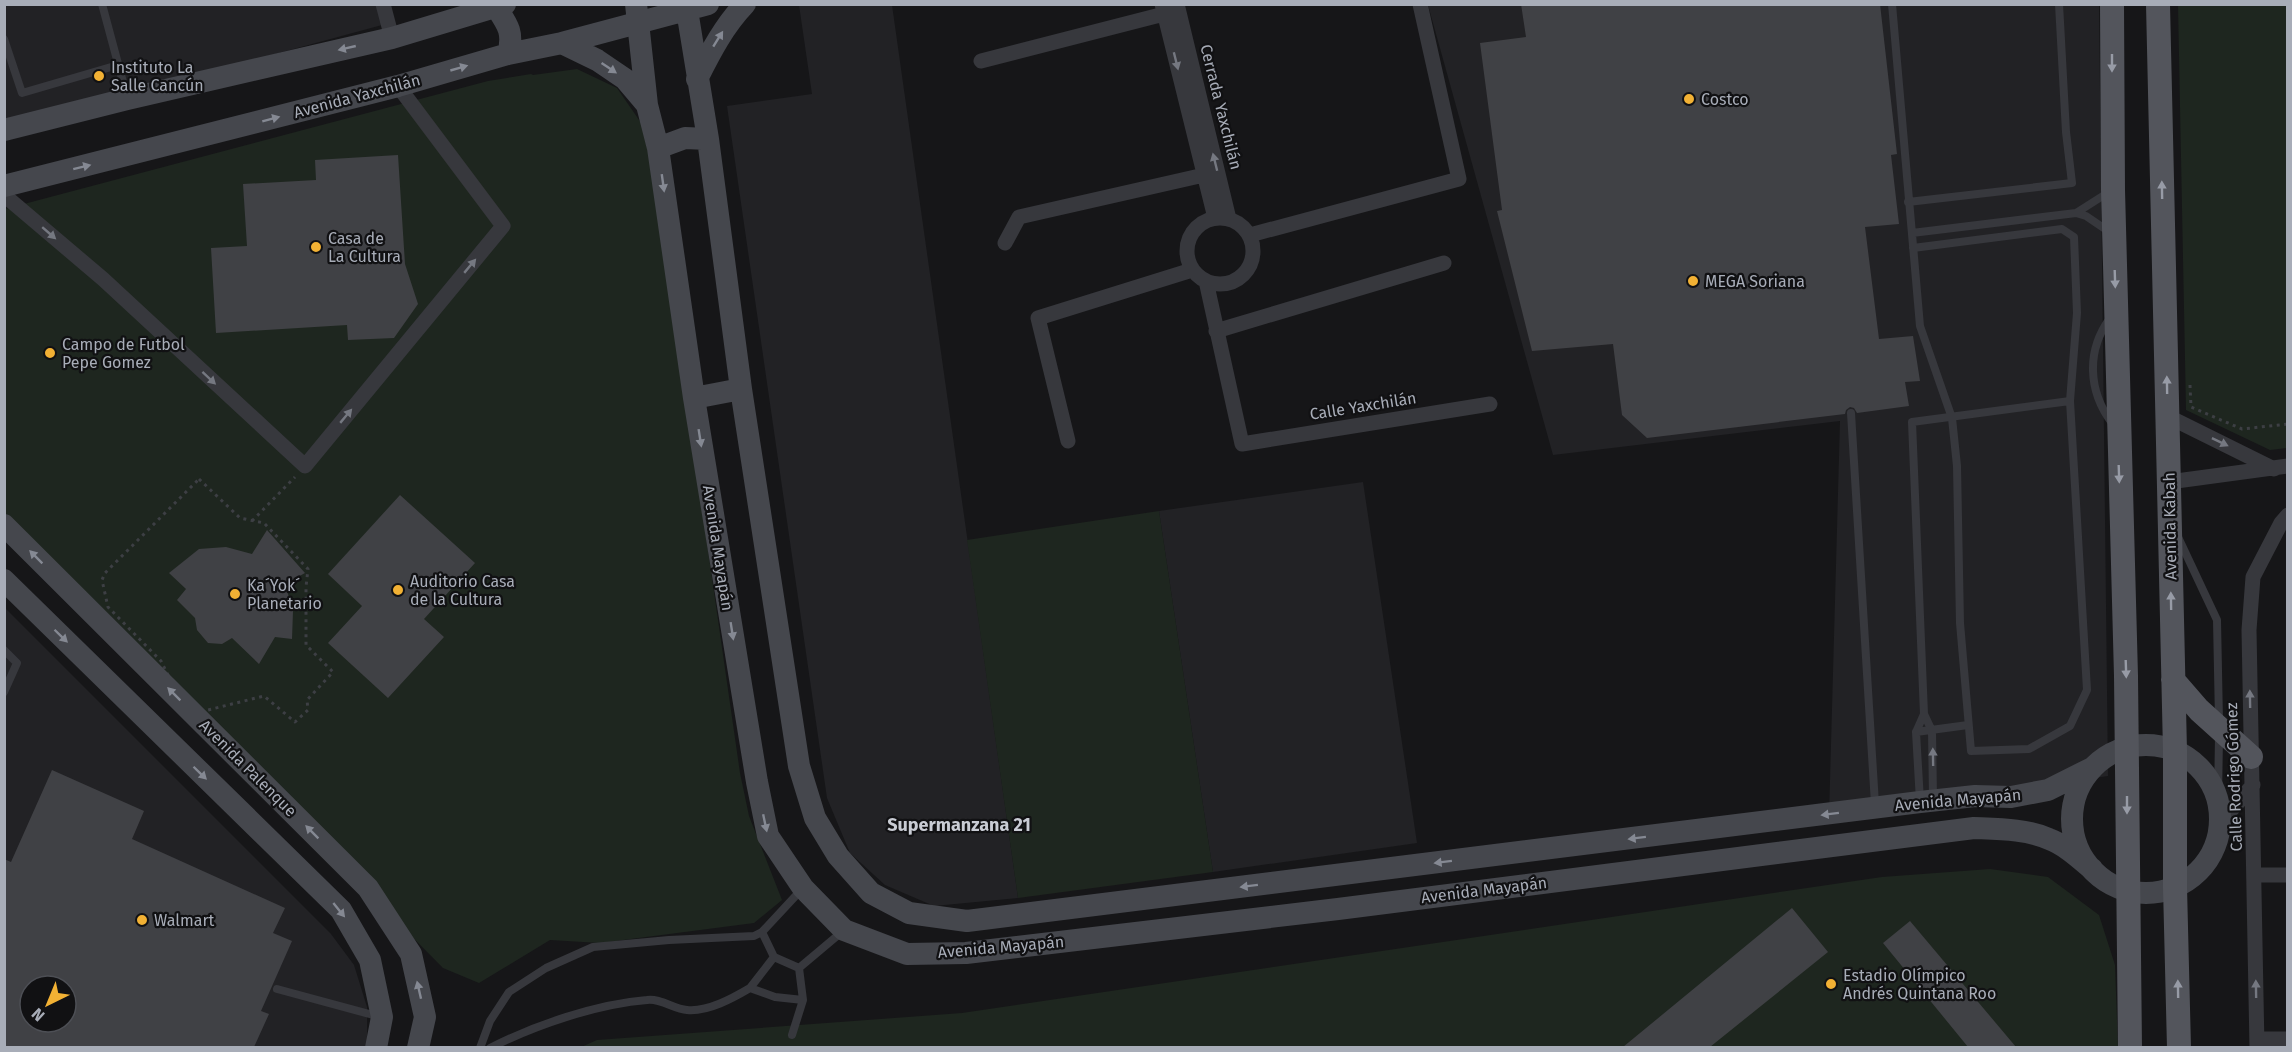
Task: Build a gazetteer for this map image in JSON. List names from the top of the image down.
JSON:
{
  "streets": {
    "main road": ["Avenida Kabah"],
    "street": [
      "Avenida Yaxchilán",
      "Cerrada Yaxchilán",
      "Calle Yaxchilán",
      "Avenida Mayapán",
      "Avenida Palenque",
      "Calle Rodrigo Gómez"
    ]
  },
  "crossings": [
    ["Avenida Yaxchilán", "Avenida Mayapán"]
  ],
  "one_way": ["Calle Rodrigo Gómez"],
  "districts": ["Supermanzana 21"],
  "places": [
    "Instituto La Salle Cancún",
    "Costco",
    "Casa de La Cultura",
    "MEGA Soriana",
    "Campo de Futbol Pepe Gomez",
    "Auditorio Casa de la Cultura",
    "Ka´Yok´ Planetario",
    "Walmart",
    "Estadio Olímpico Andrés Quintana Roo"
  ],
  "north": "bottom left"
}
